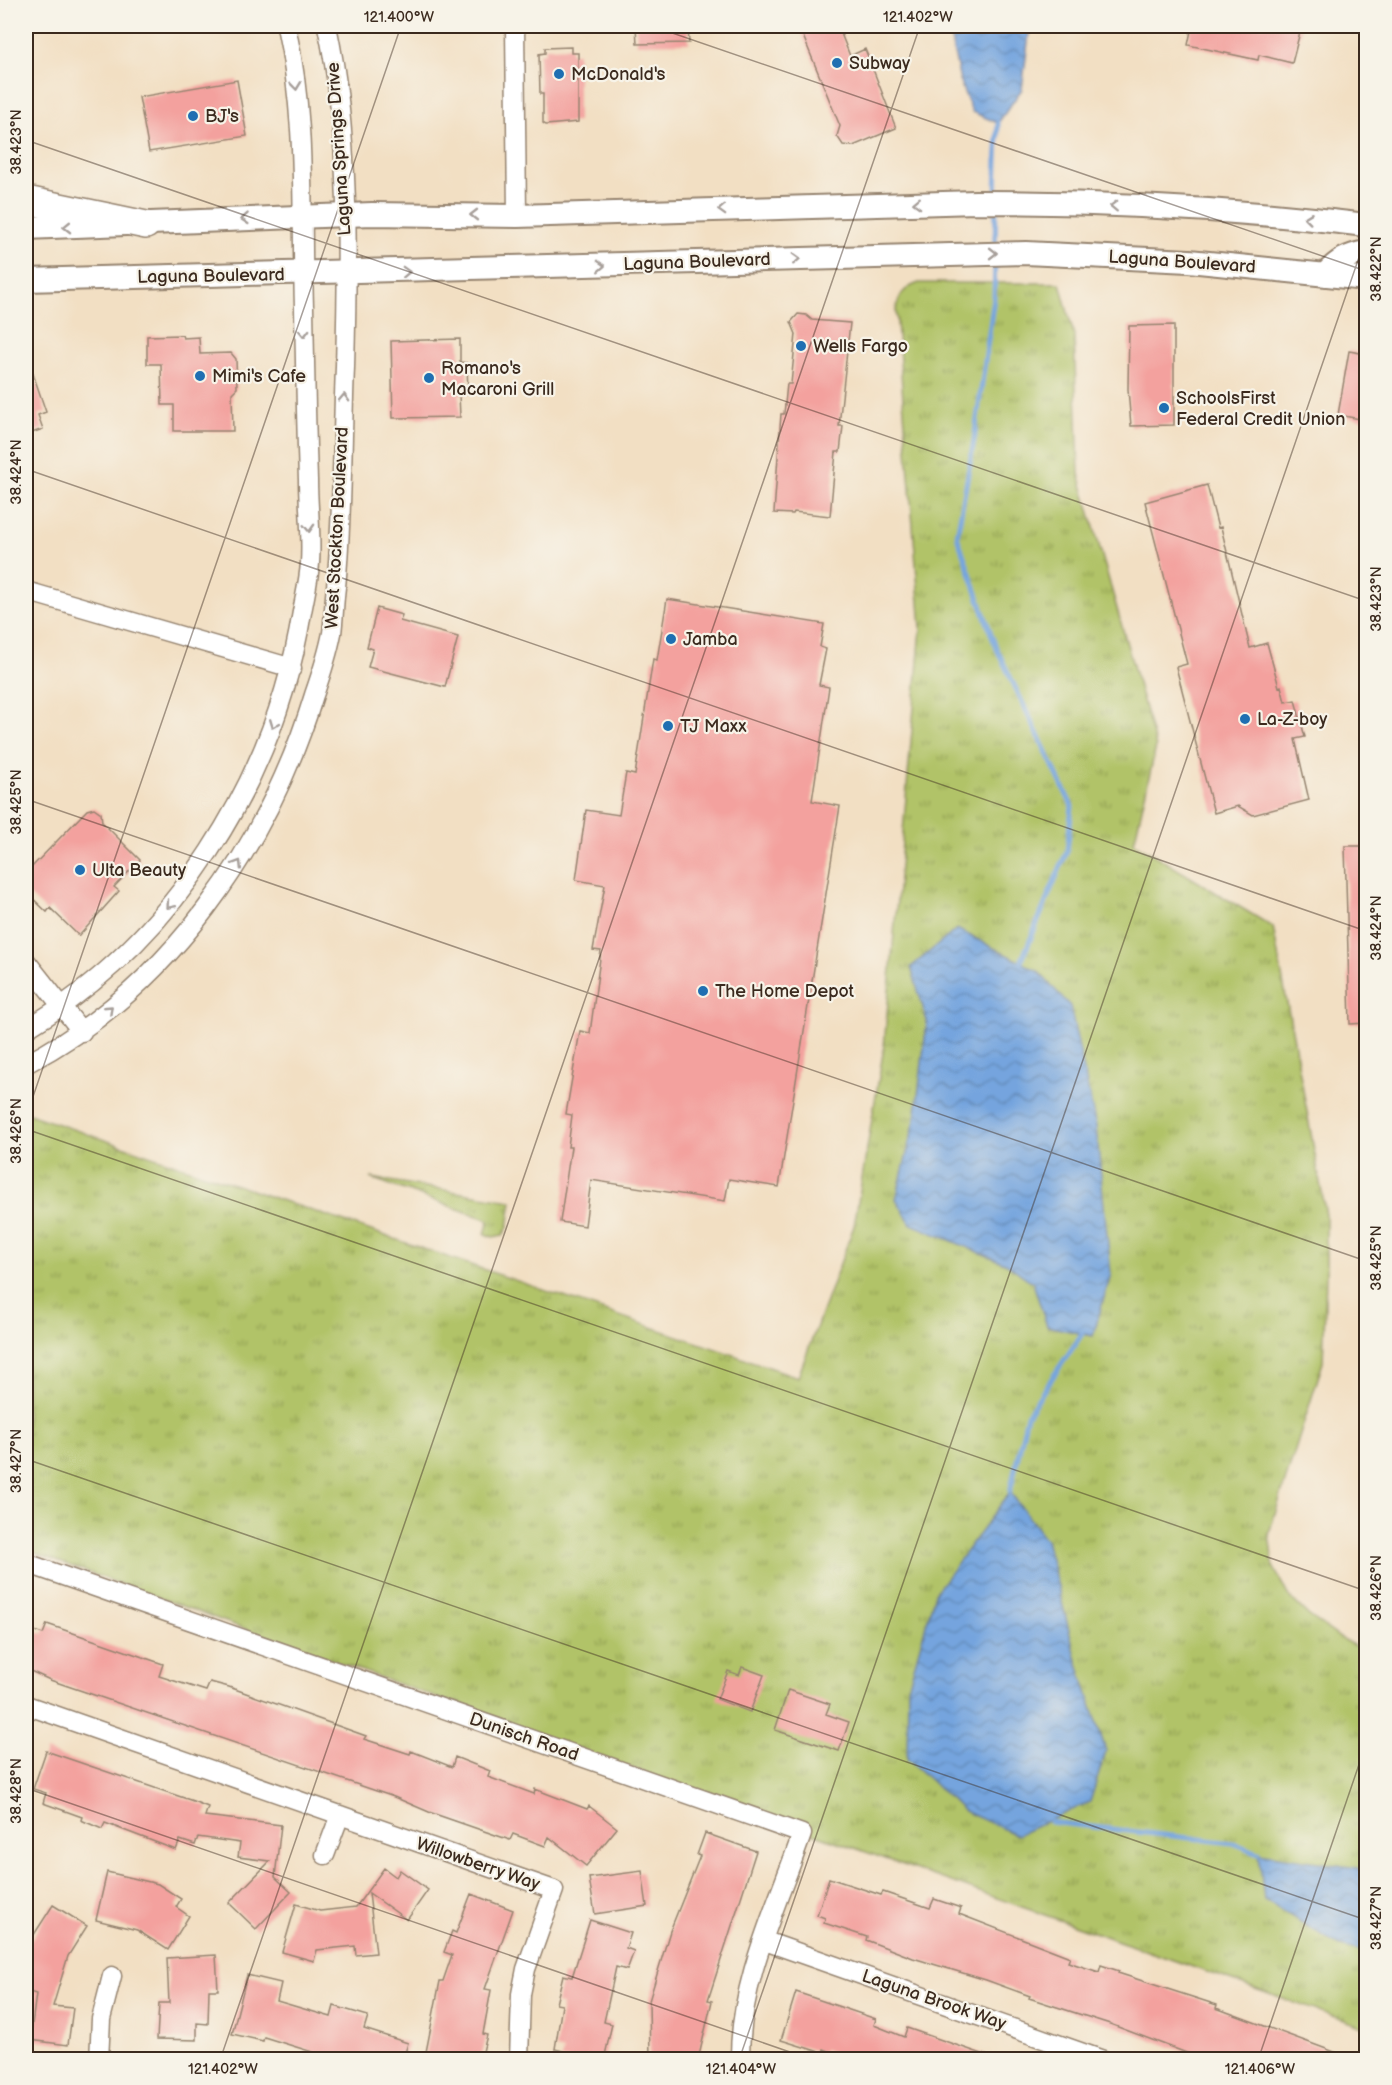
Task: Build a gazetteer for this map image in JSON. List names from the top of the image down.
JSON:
{
  "streets": {
    "main road": ["Laguna Boulevard"],
    "street": [
      "Laguna Springs Drive",
      "West Stockton Boulevard",
      "Dunisch Road",
      "Willowberry Way",
      "Laguna Brook Way"
    ]
  },
  "crossings": [
    ["Laguna Springs Drive", "Laguna Boulevard"],
    ["Laguna Springs Drive", "West Stockton Boulevard"],
    ["Laguna Boulevard", "West Stockton Boulevard"],
    ["Dunisch Road", "Laguna Brook Way"]
  ],
  "places": [
    "Subway",
    "McDonald's",
    "BJ's",
    "Wells Fargo",
    "Mimi's Cafe",
    "Romano's Macaroni Grill",
    "SchoolsFirst Federal Credit Union",
    "Jamba",
    "La-Z-boy",
    "TJ Maxx",
    "Ulta Beauty",
    "The Home Depot"
  ],
  "coordinates": [
    "121.400°W",
    "121.402°W",
    "38.423°N",
    "38.422°N",
    "38.424°N",
    "38.425°N",
    "38.426°N",
    "38.427°N",
    "38.428°N",
    "121.404°W",
    "121.406°W"
  ]
}
